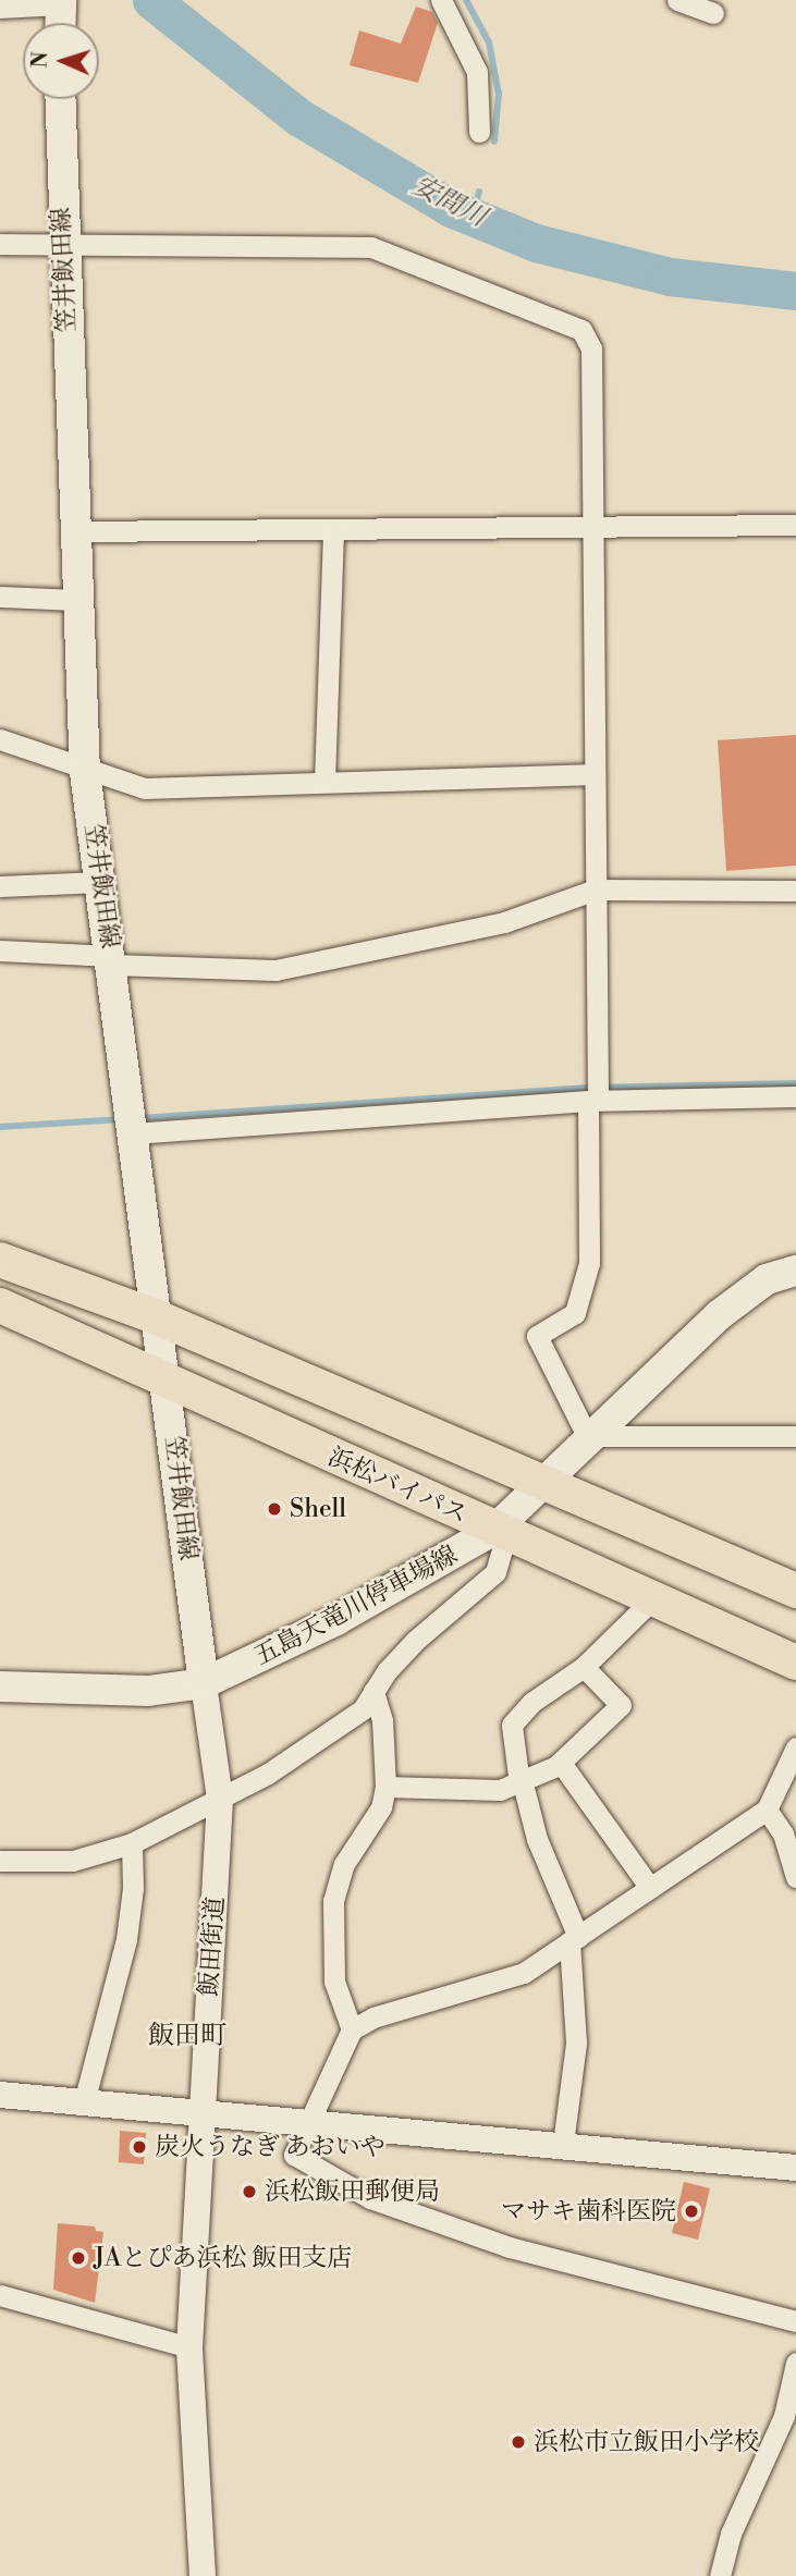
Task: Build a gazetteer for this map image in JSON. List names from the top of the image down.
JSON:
{
  "streets": {
    "highway": ["浜松バイパス"],
    "main road": ["笠井飯田線", "五島天竜川停車場線"],
    "street": ["飯田街道"]
  },
  "crossings": [
    ["笠井飯田線", "浜松バイパス"],
    ["笠井飯田線", "五島天竜川停車場線"],
    ["笠井飯田線", "飯田街道"],
    ["浜松バイパス", "五島天竜川停車場線"],
    ["五島天竜川停車場線", "飯田街道"]
  ],
  "districts": ["飯田町"],
  "water": ["安間川"],
  "places": [
    "Shell",
    "炭火うなぎ あおいや",
    "浜松飯田郵便局",
    "マサキ歯科医院",
    "JAとぴあ浜松 飯田支店",
    "浜松市立飯田小学校"
  ],
  "north": "left"
}
